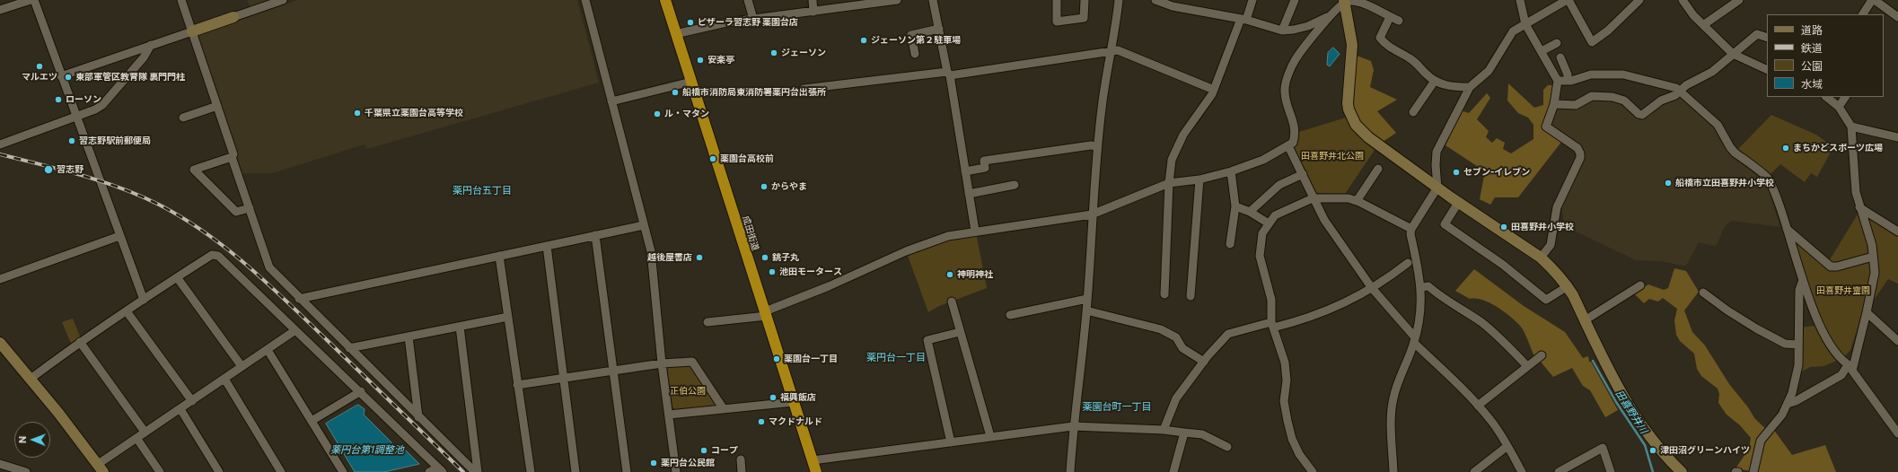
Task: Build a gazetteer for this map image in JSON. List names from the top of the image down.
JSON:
{
  "streets": {
    "highway": ["成田街道"]
  },
  "districts": ["薬円台五丁目", "薬円台一丁目", "薬園台町一丁目"],
  "water": ["田喜野井川", "薬円台第1調整池"],
  "parks": ["田喜野井北公園", "田喜野井霊園", "正伯公園"],
  "places": [
    "ピザーラ習志野 薬園台店",
    "ジェーソン第２駐車場",
    "ジェーソン",
    "安楽亭",
    "マルエツ",
    "東部軍管区教育隊 裏門門柱",
    "船橋市消防局東消防署薬円台出張所",
    "ローソン",
    "千葉県立薬園台高等学校",
    "ル・マタン",
    "習志野駅前郵便局",
    "まちかどスポーツ広場",
    "薬園台高校前",
    "習志野",
    "セブン-イレブン",
    "船橋市立田喜野井小学校",
    "からやま",
    "田喜野井小学校",
    "越後屋書店",
    "銚子丸",
    "池田モータース",
    "神明神社",
    "薬園台一丁目",
    "福興飯店",
    "マクドナルド",
    "コープ",
    "津田沼グリーンハイツ",
    "薬円台公民館"
  ],
  "legend": [
    "道路",
    "鉄道",
    "公園",
    "水域"
  ],
  "north": "left"
}
